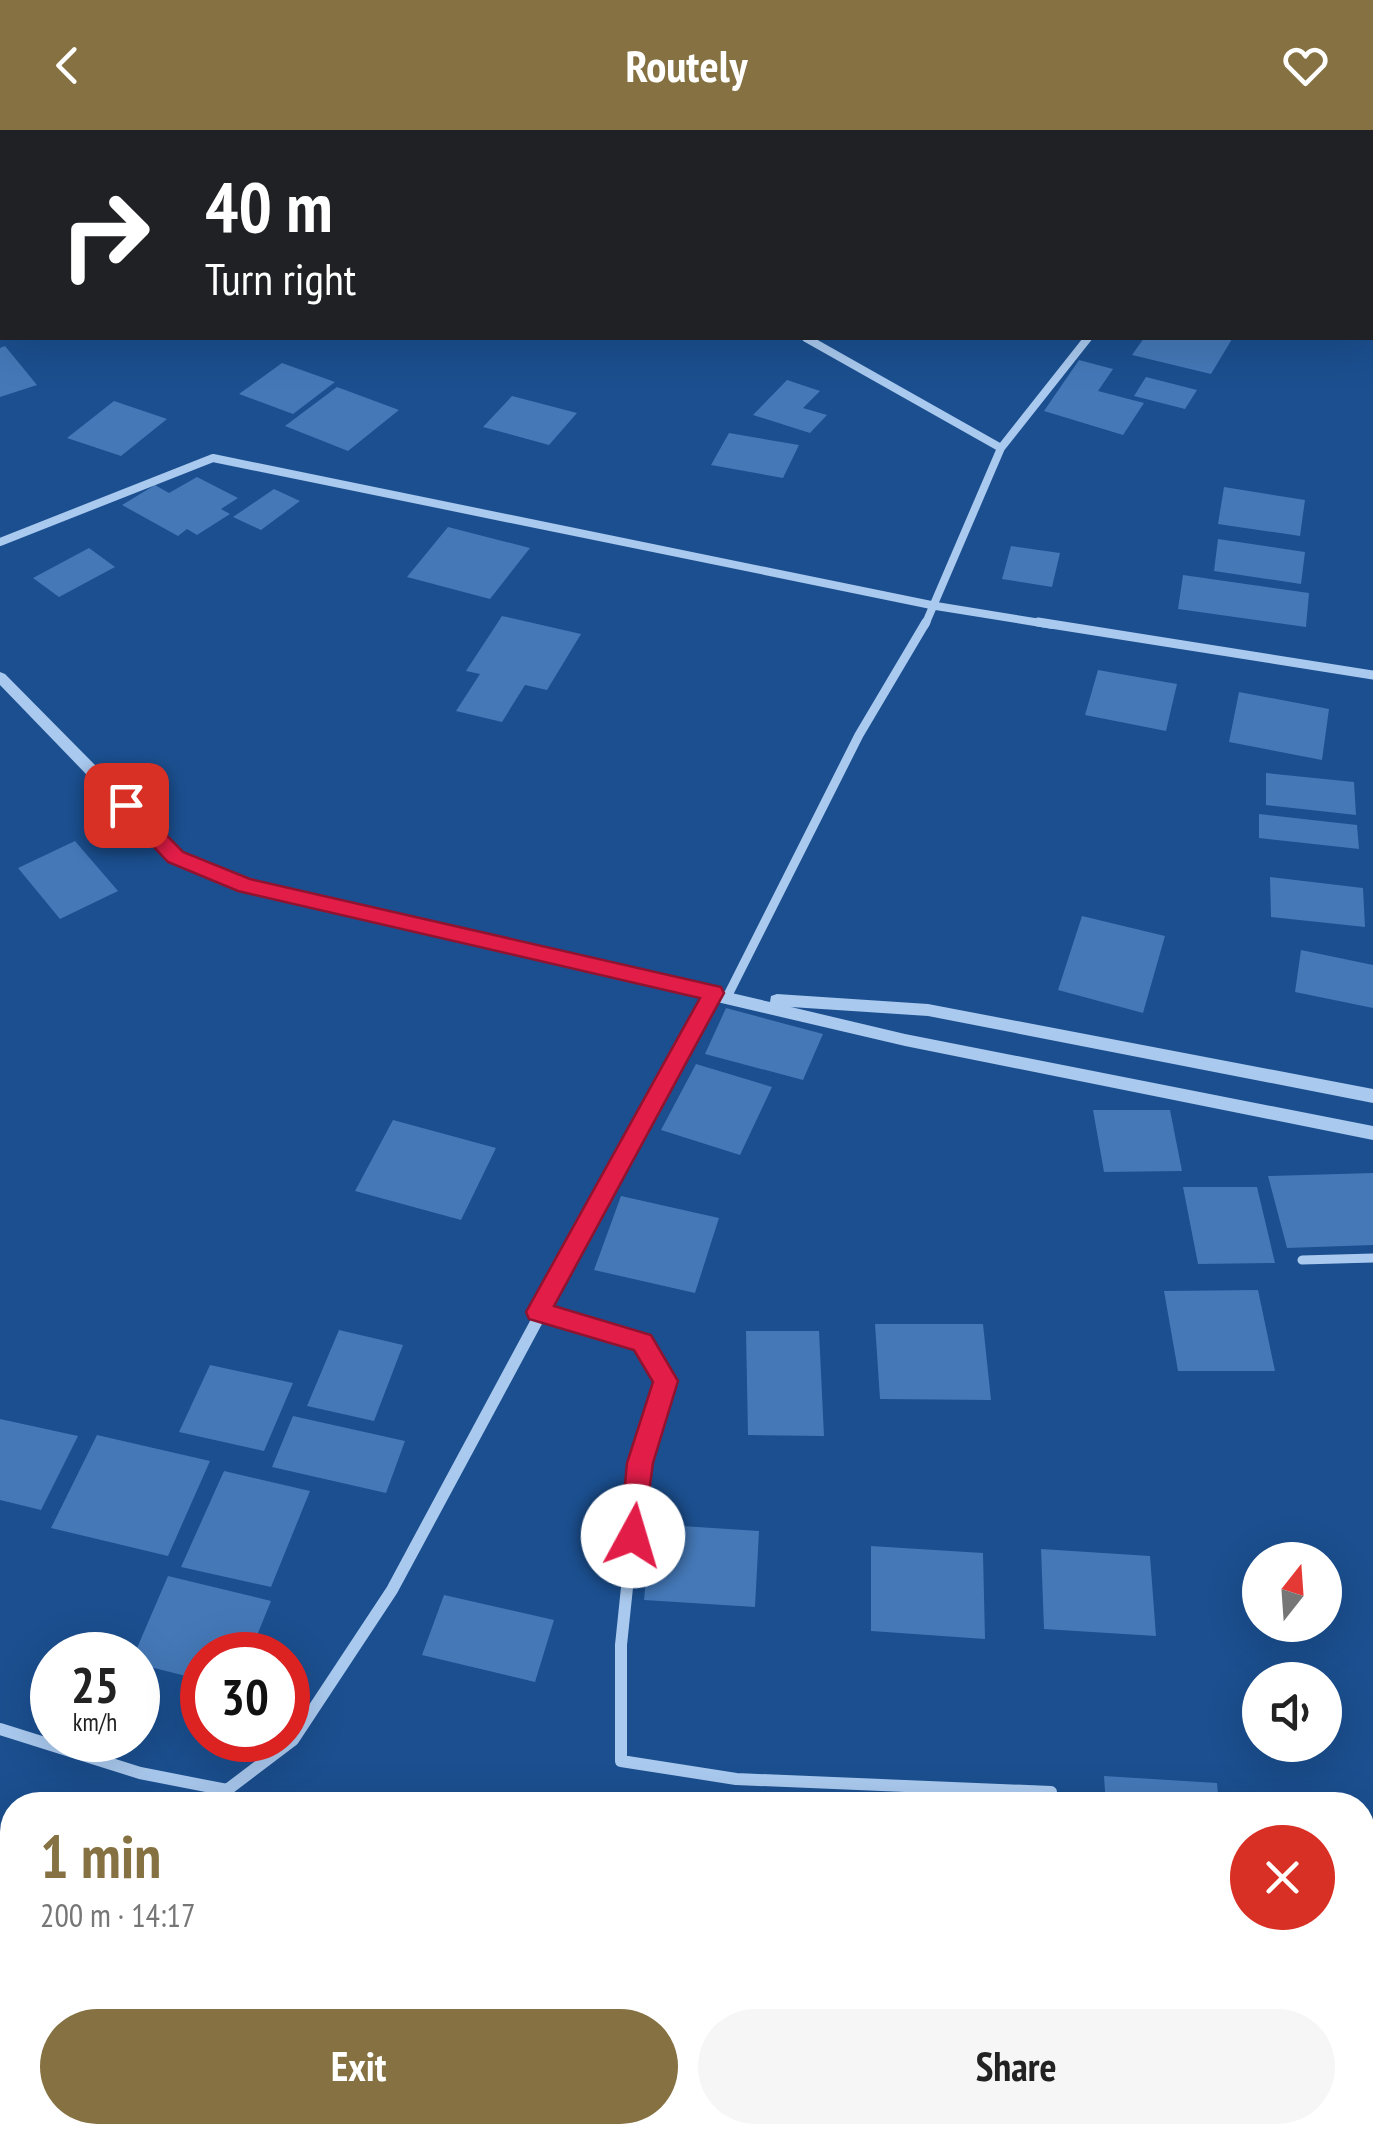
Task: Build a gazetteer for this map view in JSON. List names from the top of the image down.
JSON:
{
  "north": "top",
  "page": {
    "header": "Routely",
    "turn": ["40 m", "Turn right"],
    "speed": "25 km/h",
    "limit": "30",
    "heading": ["1 min", "200 m · 14:17"],
    "buttons": ["Exit", "Share"]
  }
}
